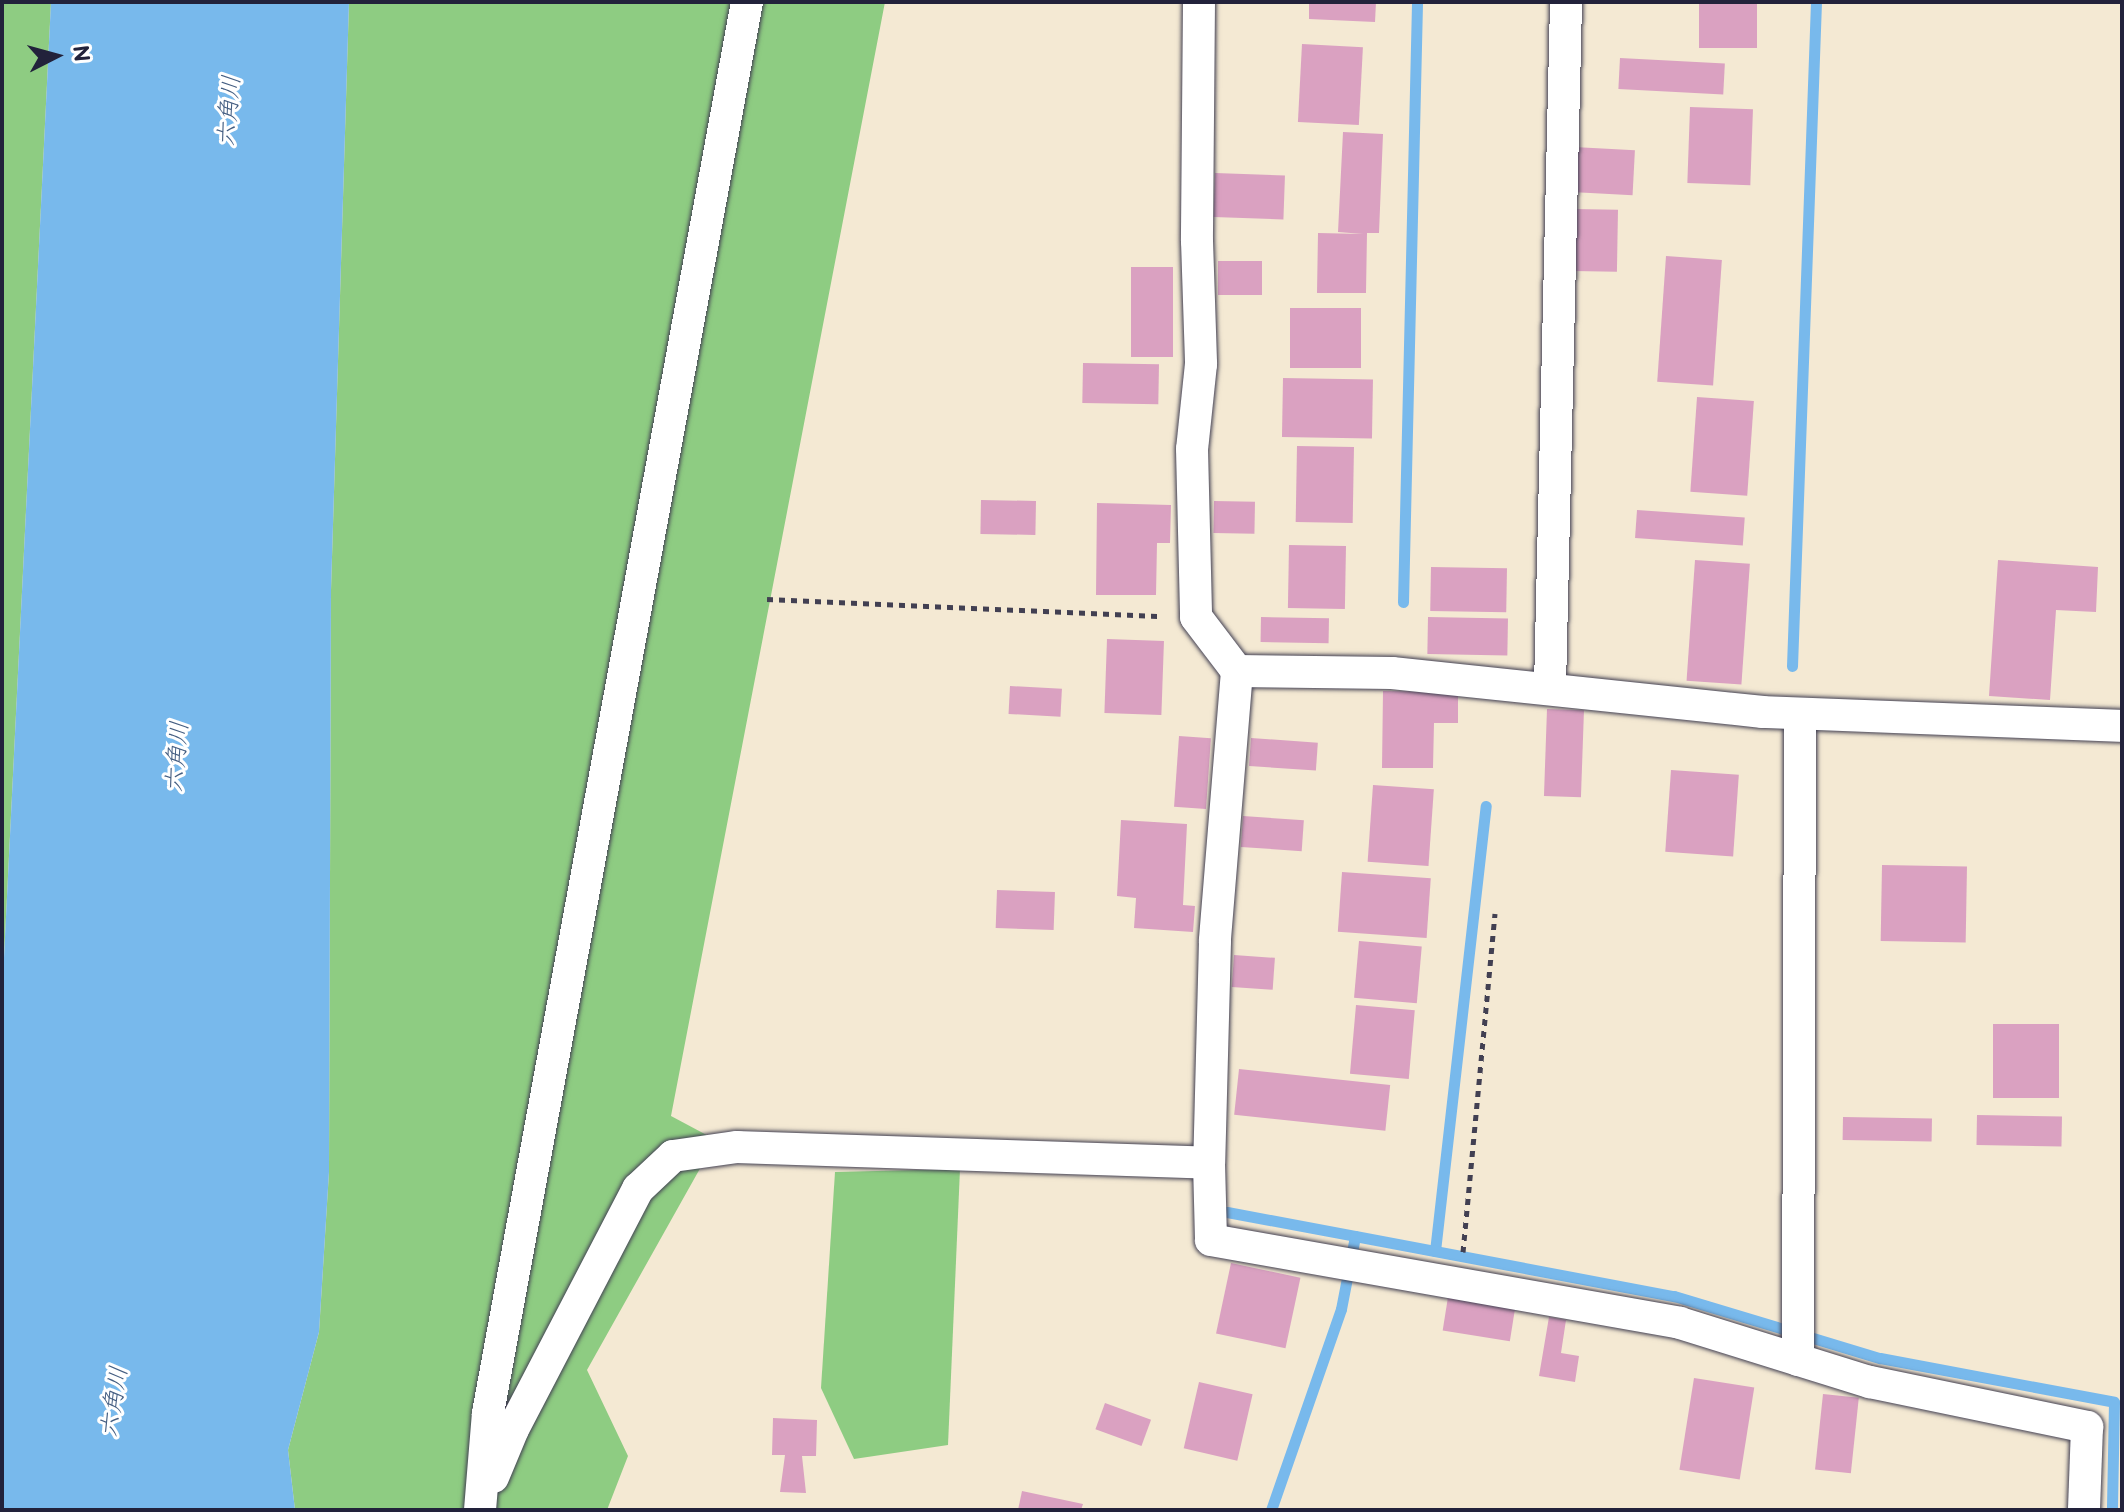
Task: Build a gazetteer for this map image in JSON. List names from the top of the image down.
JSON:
{
  "water": ["六角川"],
  "north": "right"
}
